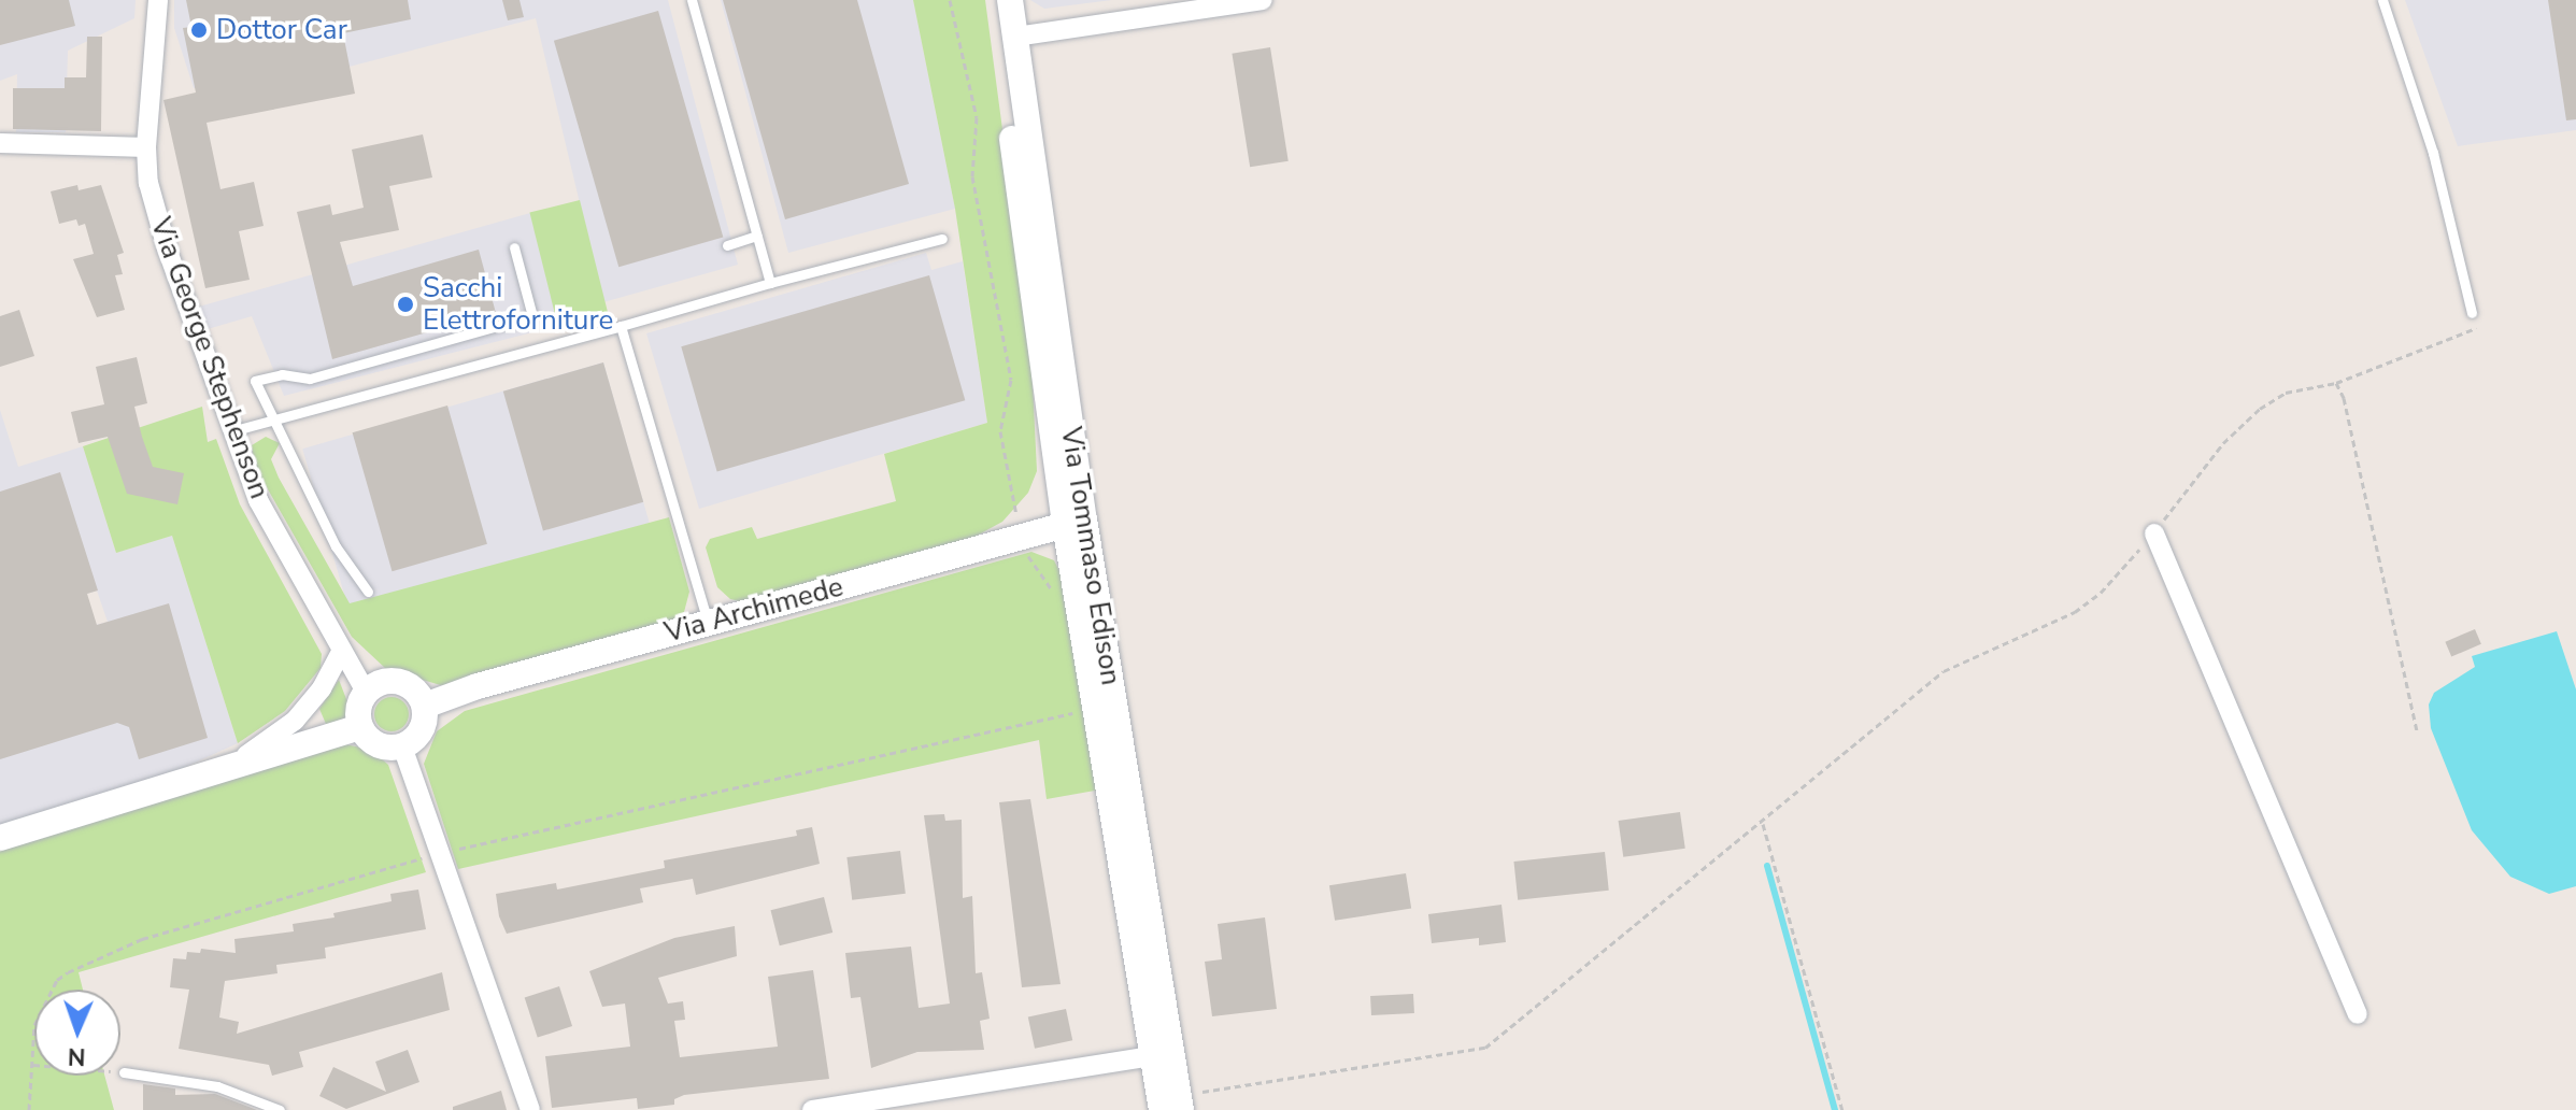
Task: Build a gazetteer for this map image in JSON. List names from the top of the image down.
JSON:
{
  "streets": {
    "street": ["Via George Stephenson", "Via Tommaso Edison", "Via Archimede"]
  },
  "crossings": [
    ["Via George Stephenson", "Via Archimede"],
    ["Via Tommaso Edison", "Via Archimede"]
  ],
  "places": ["Dottor Car", "Sacchi Elettroforniture"],
  "north": "bottom"
}
